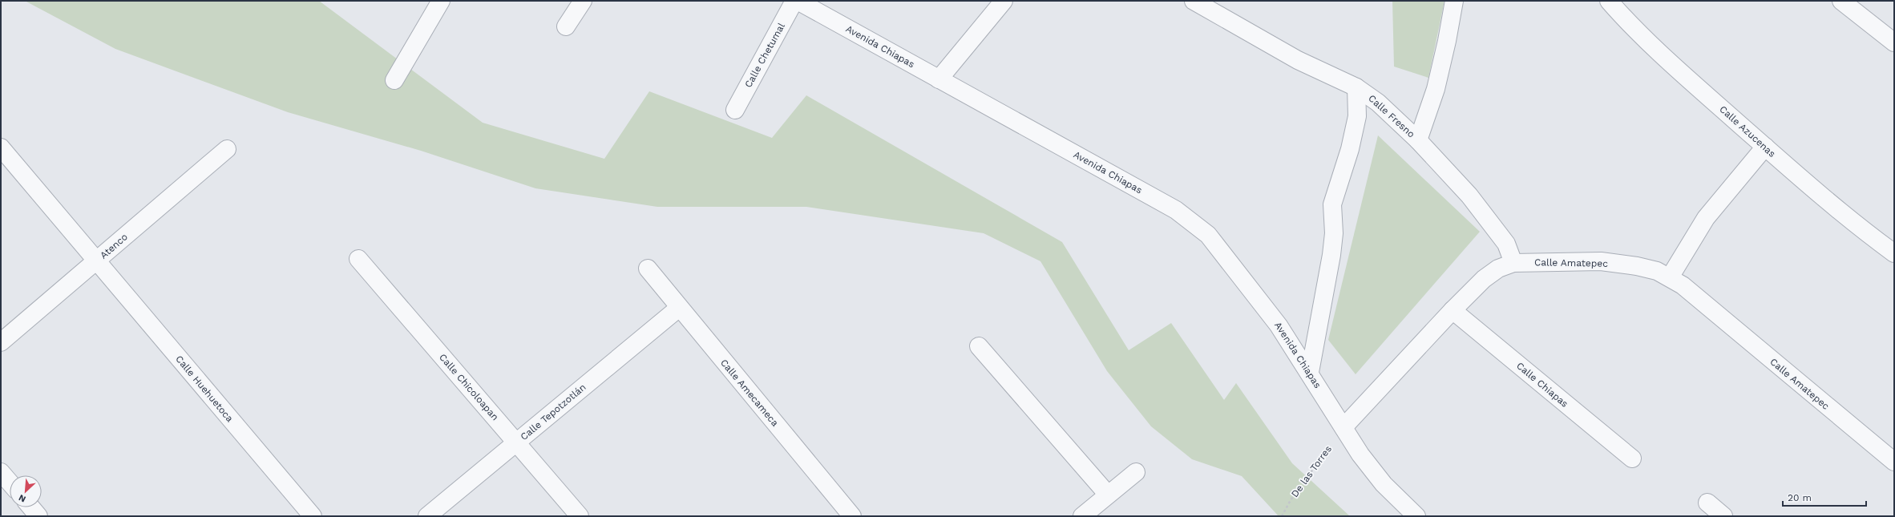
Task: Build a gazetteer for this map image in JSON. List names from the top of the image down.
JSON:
{
  "streets": {
    "street": [
      "Avenida Chiapas",
      "Calle Chetumal",
      "Calle Fresno",
      "Calle Azucenas",
      "Atenco",
      "Calle Amatepec",
      "Calle Chiapas",
      "Calle Chicoloapan",
      "Calle Huehuetoca",
      "Calle Amecameca",
      "Calle Tepotzotlán"
    ],
    "path": ["De las Torres"]
  },
  "crossings": [
    ["Avenida Chiapas", "Calle Amatepec"],
    ["Avenida Chiapas", "De las Torres"],
    ["Calle Fresno", "Calle Amatepec"],
    ["Atenco", "Calle Huehuetoca"],
    ["Calle Amatepec", "Calle Chiapas"],
    ["Calle Amatepec", "De las Torres"],
    ["Calle Chicoloapan", "Calle Tepotzotlán"],
    ["Calle Amecameca", "Calle Tepotzotlán"]
  ],
  "scale_bar": "20 m",
  "north": "bottom left"
}
